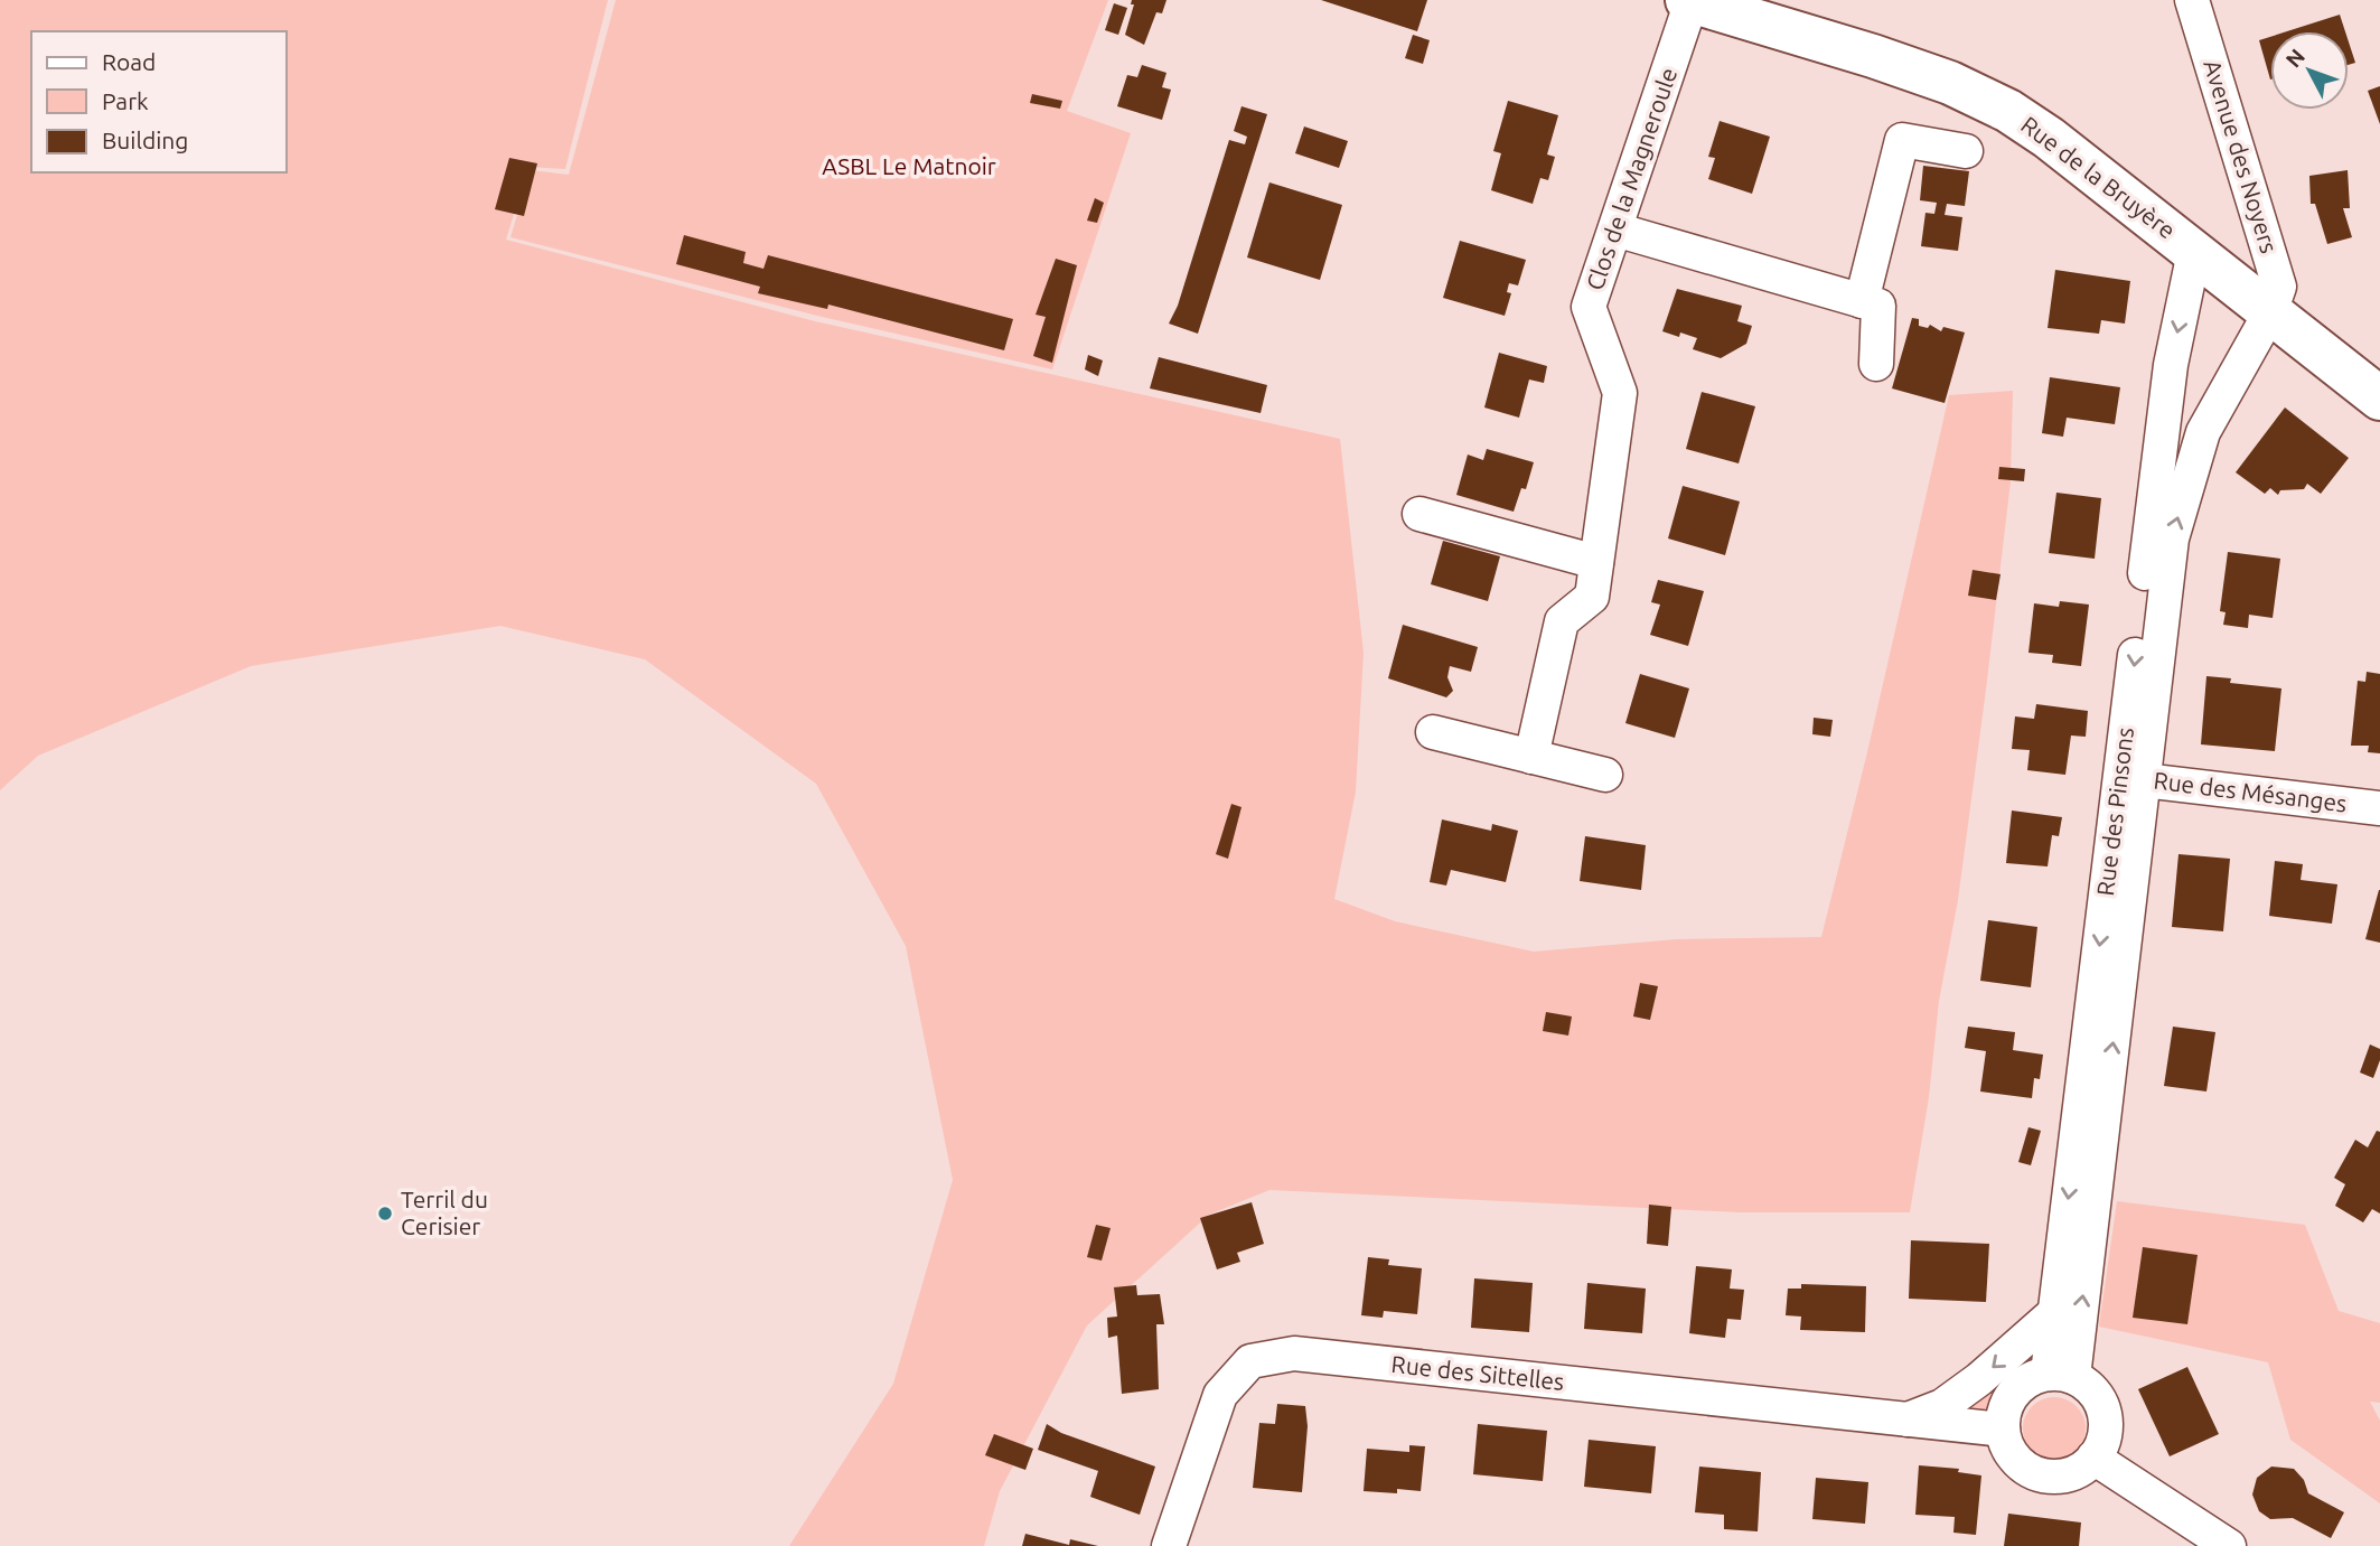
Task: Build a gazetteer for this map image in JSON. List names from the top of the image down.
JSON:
{
  "streets": {
    "street": [
      "Avenue des Noyers",
      "Rue de la Bruyère",
      "Clos de la Magneroule",
      "Rue des Mésanges",
      "Rue des Pinsons",
      "Rue des Sittelles"
    ]
  },
  "crossings": [
    ["Avenue des Noyers", "Rue de la Bruyère"],
    ["Avenue des Noyers", "Rue des Pinsons"],
    ["Rue de la Bruyère", "Clos de la Magneroule"],
    ["Rue de la Bruyère", "Rue des Pinsons"],
    ["Rue des Mésanges", "Rue des Pinsons"],
    ["Rue des Pinsons", "Rue des Sittelles"]
  ],
  "parks": ["ASBL Le Matnoir"],
  "places": ["Terril du Cerisier"],
  "legend": ["Road", "Park", "Building"],
  "north": "top left"
}
